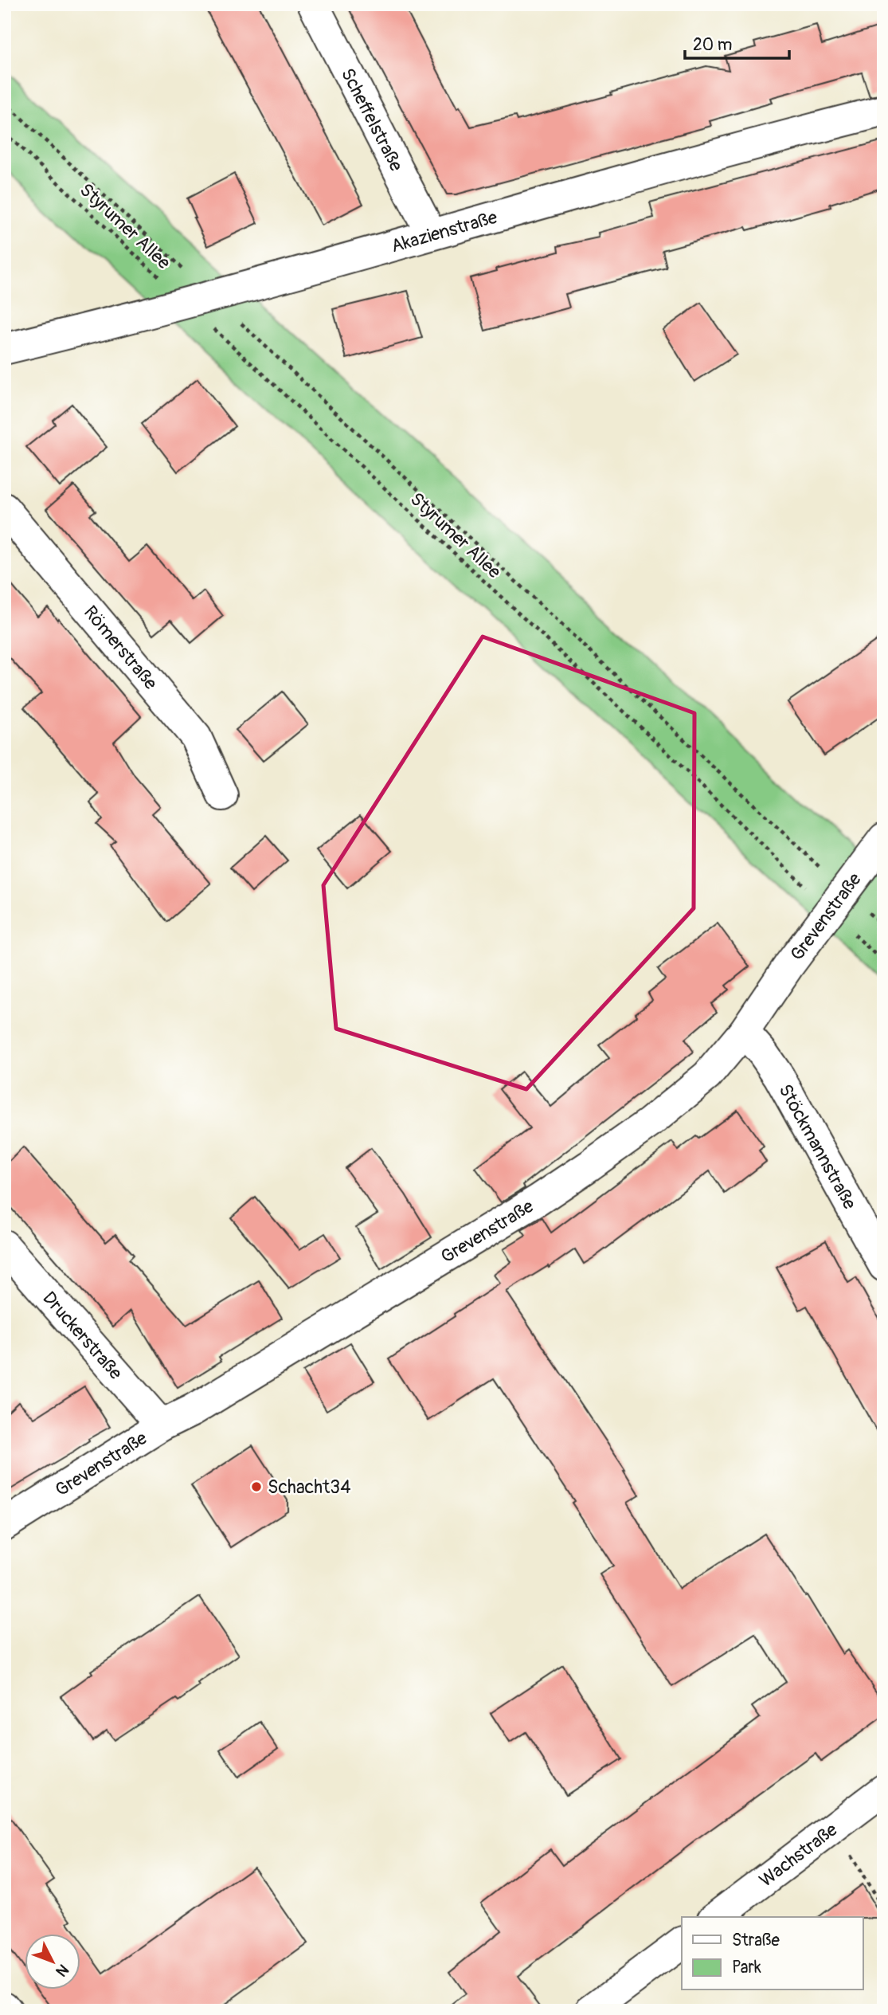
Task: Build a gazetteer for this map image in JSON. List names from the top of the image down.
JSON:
{
  "streets": {
    "street": [
      "Scheffelstraße",
      "Akazienstraße",
      "Römerstraße",
      "Grevenstraße",
      "Stöckmannstraße",
      "Druckerstraße",
      "Wachstraße"
    ],
    "path": ["Styrumer Allee"]
  },
  "crossings": [
    ["Scheffelstraße", "Akazienstraße"],
    ["Styrumer Allee", "Akazienstraße"],
    ["Styrumer Allee", "Grevenstraße"],
    ["Grevenstraße", "Stöckmannstraße"],
    ["Grevenstraße", "Druckerstraße"]
  ],
  "places": ["Schacht34"],
  "legend": ["Straße", "Park"],
  "scale_bar": "20 m",
  "north": "bottom right"
}
